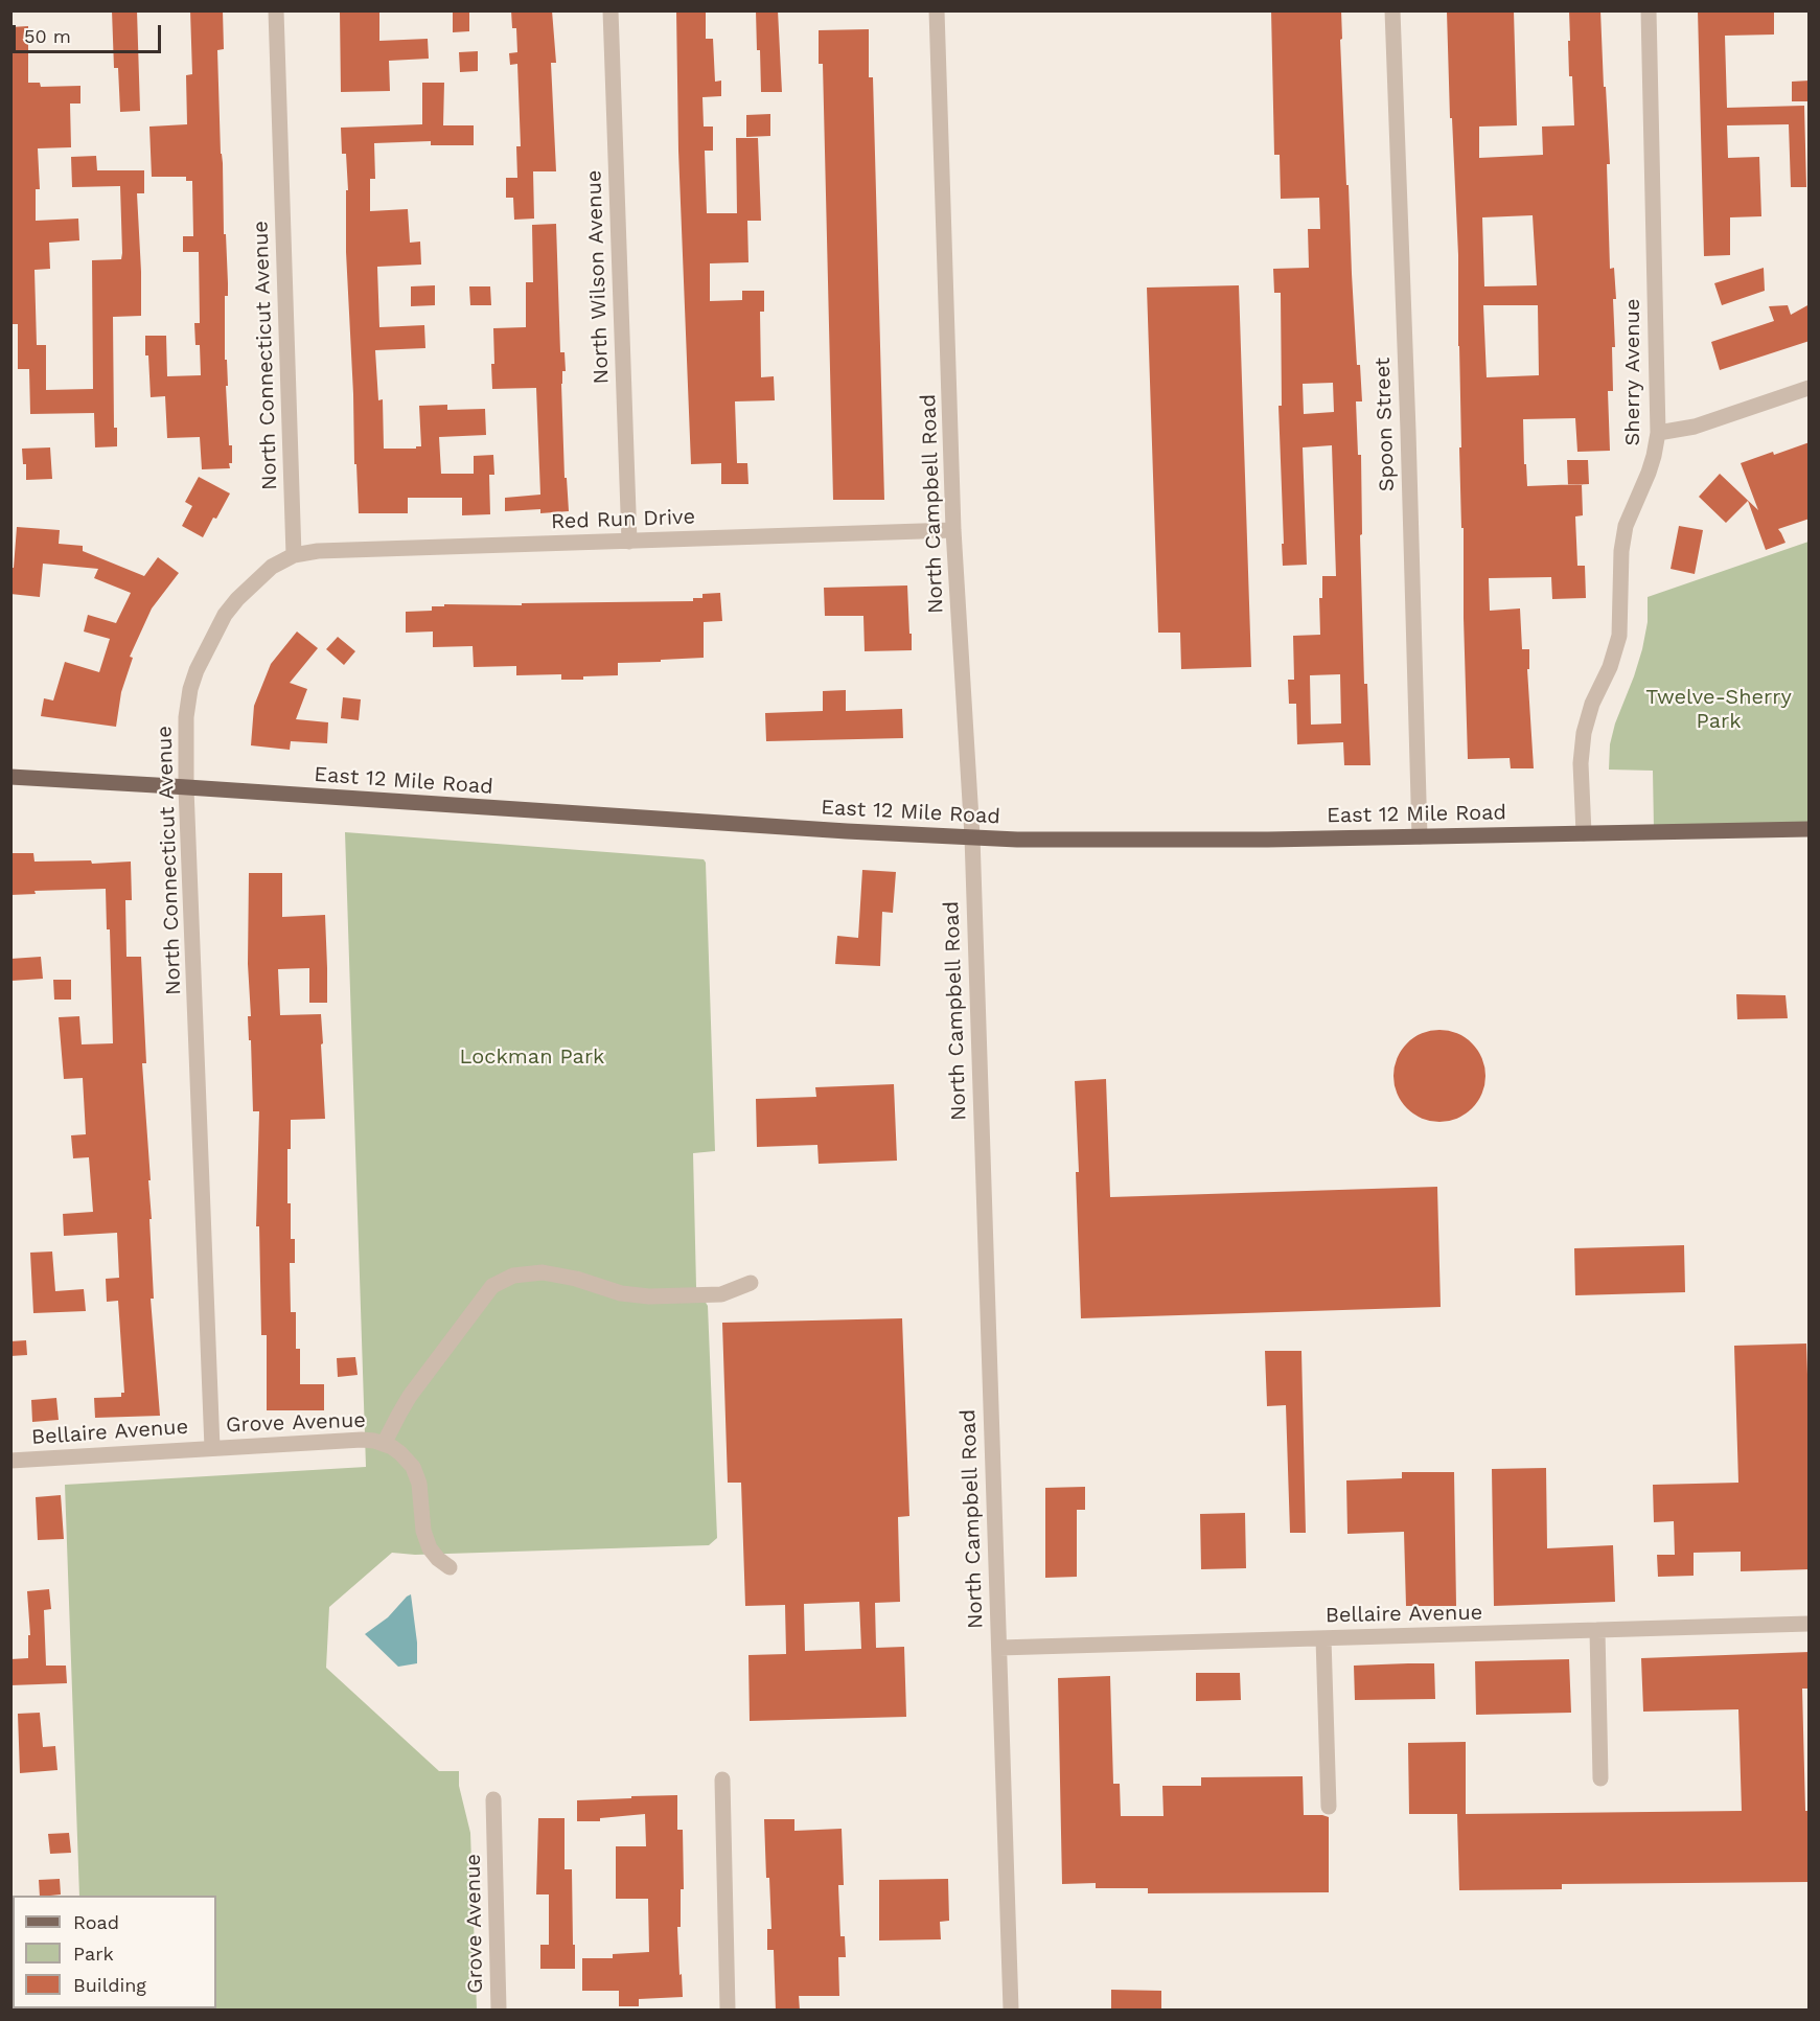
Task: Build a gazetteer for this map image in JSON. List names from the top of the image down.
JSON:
{
  "streets": {
    "main road": ["East 12 Mile Road"],
    "street": [
      "North Wilson Avenue",
      "North Connecticut Avenue",
      "Sherry Avenue",
      "Spoon Street",
      "North Campbell Road",
      "Red Run Drive",
      "Grove Avenue",
      "Bellaire Avenue"
    ]
  },
  "crossings": [
    ["North Wilson Avenue", "Red Run Drive"],
    ["North Connecticut Avenue", "Red Run Drive"],
    ["North Connecticut Avenue", "East 12 Mile Road"],
    ["North Connecticut Avenue", "Grove Avenue"],
    ["North Connecticut Avenue", "Bellaire Avenue"],
    ["Sherry Avenue", "East 12 Mile Road"],
    ["Spoon Street", "East 12 Mile Road"],
    ["North Campbell Road", "Red Run Drive"],
    ["North Campbell Road", "East 12 Mile Road"],
    ["North Campbell Road", "Bellaire Avenue"],
    ["Grove Avenue", "Bellaire Avenue"]
  ],
  "parks": ["Twelve-Sherry Park", "Lockman Park"],
  "legend": ["Road", "Park", "Building"],
  "scale_bar": "50 m"
}
